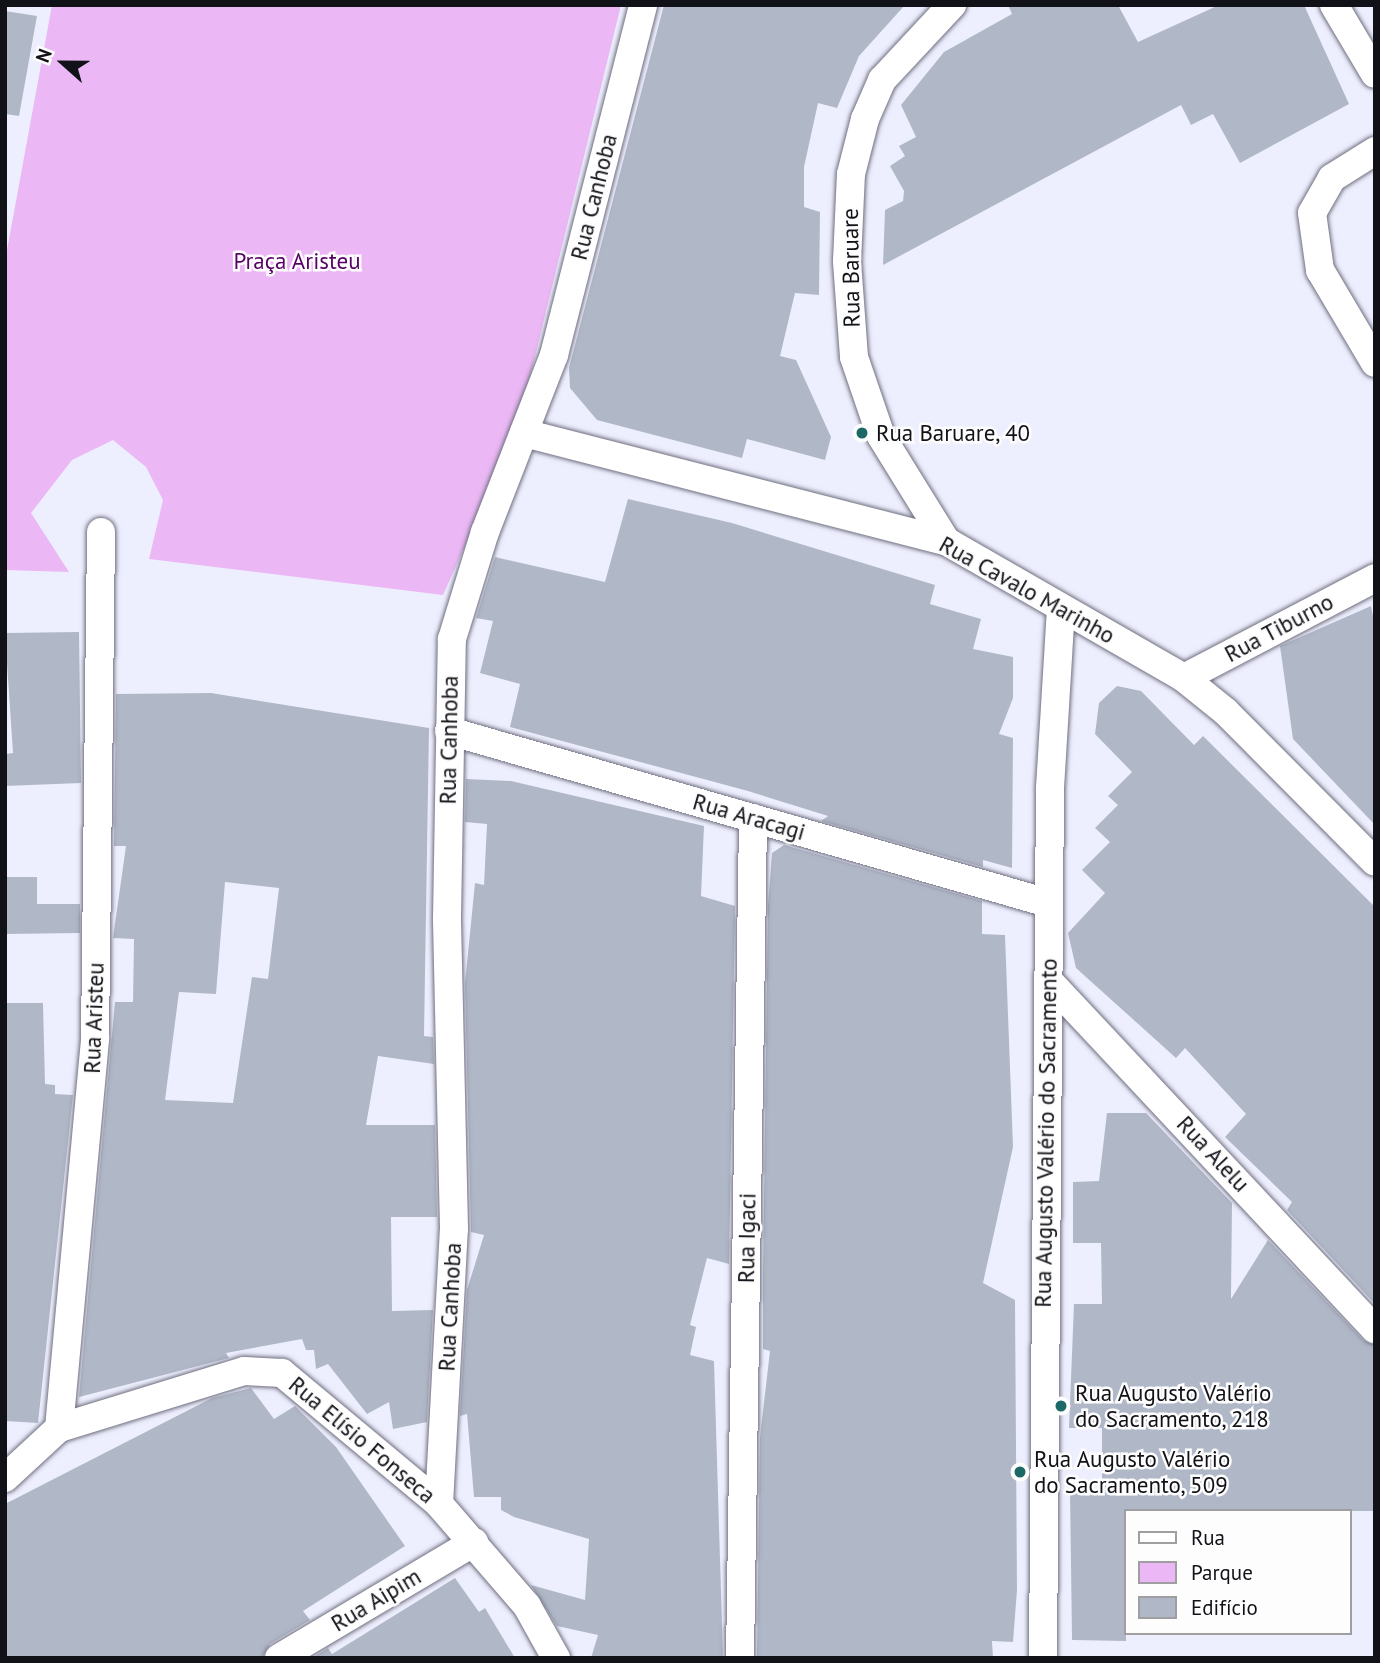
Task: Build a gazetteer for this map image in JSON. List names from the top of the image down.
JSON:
{
  "streets": {
    "street": [
      "Rua Canhoba",
      "Rua Baruare",
      "Rua Cavalo Marinho",
      "Rua Tiburno",
      "Rua Aracagi",
      "Rua Aristeu",
      "Rua Augusto Valério do Sacramento",
      "Rua Alelu",
      "Rua Igaci",
      "Rua Elísio Fonseca",
      "Rua Aipim"
    ]
  },
  "crossings": [
    ["Rua Canhoba", "Rua Cavalo Marinho"],
    ["Rua Canhoba", "Rua Aracagi"],
    ["Rua Canhoba", "Rua Elísio Fonseca"],
    ["Rua Baruare", "Rua Cavalo Marinho"],
    ["Rua Cavalo Marinho", "Rua Tiburno"],
    ["Rua Cavalo Marinho", "Rua Augusto Valério do Sacramento"],
    ["Rua Aracagi", "Rua Augusto Valério do Sacramento"],
    ["Rua Aracagi", "Rua Igaci"],
    ["Rua Aristeu", "Rua Elísio Fonseca"],
    ["Rua Augusto Valério do Sacramento", "Rua Alelu"],
    ["Rua Elísio Fonseca", "Rua Aipim"]
  ],
  "parks": ["Praça Aristeu"],
  "places": ["Rua Baruare, 40", "Rua Augusto Valério do Sacramento, 218", "Rua Augusto Valério do Sacramento, 509"],
  "legend": ["Rua", "Parque", "Edifício"],
  "north": "left"
}
